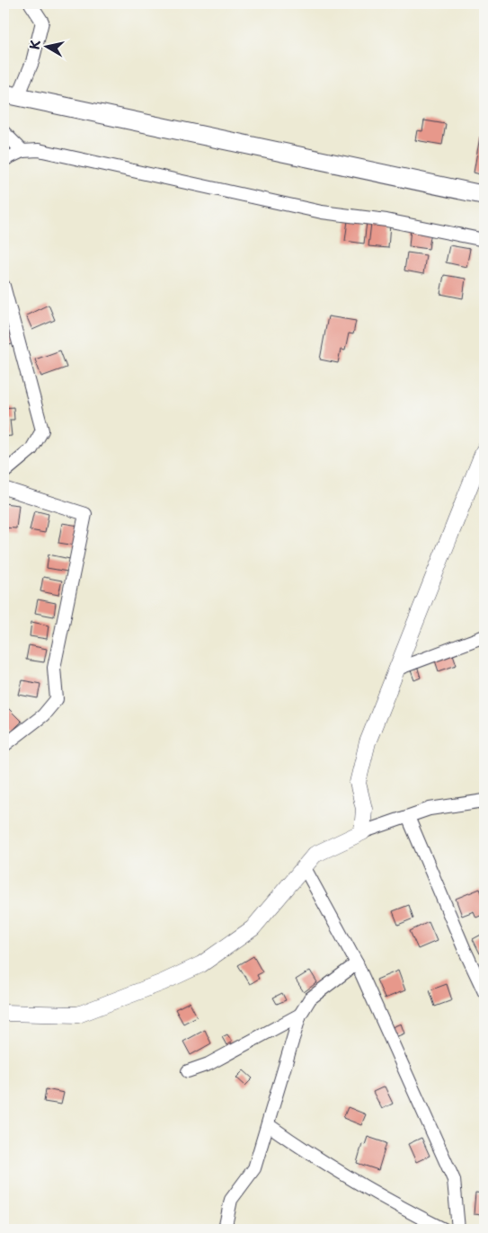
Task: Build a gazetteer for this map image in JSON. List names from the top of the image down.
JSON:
{
  "north": "left"
}
